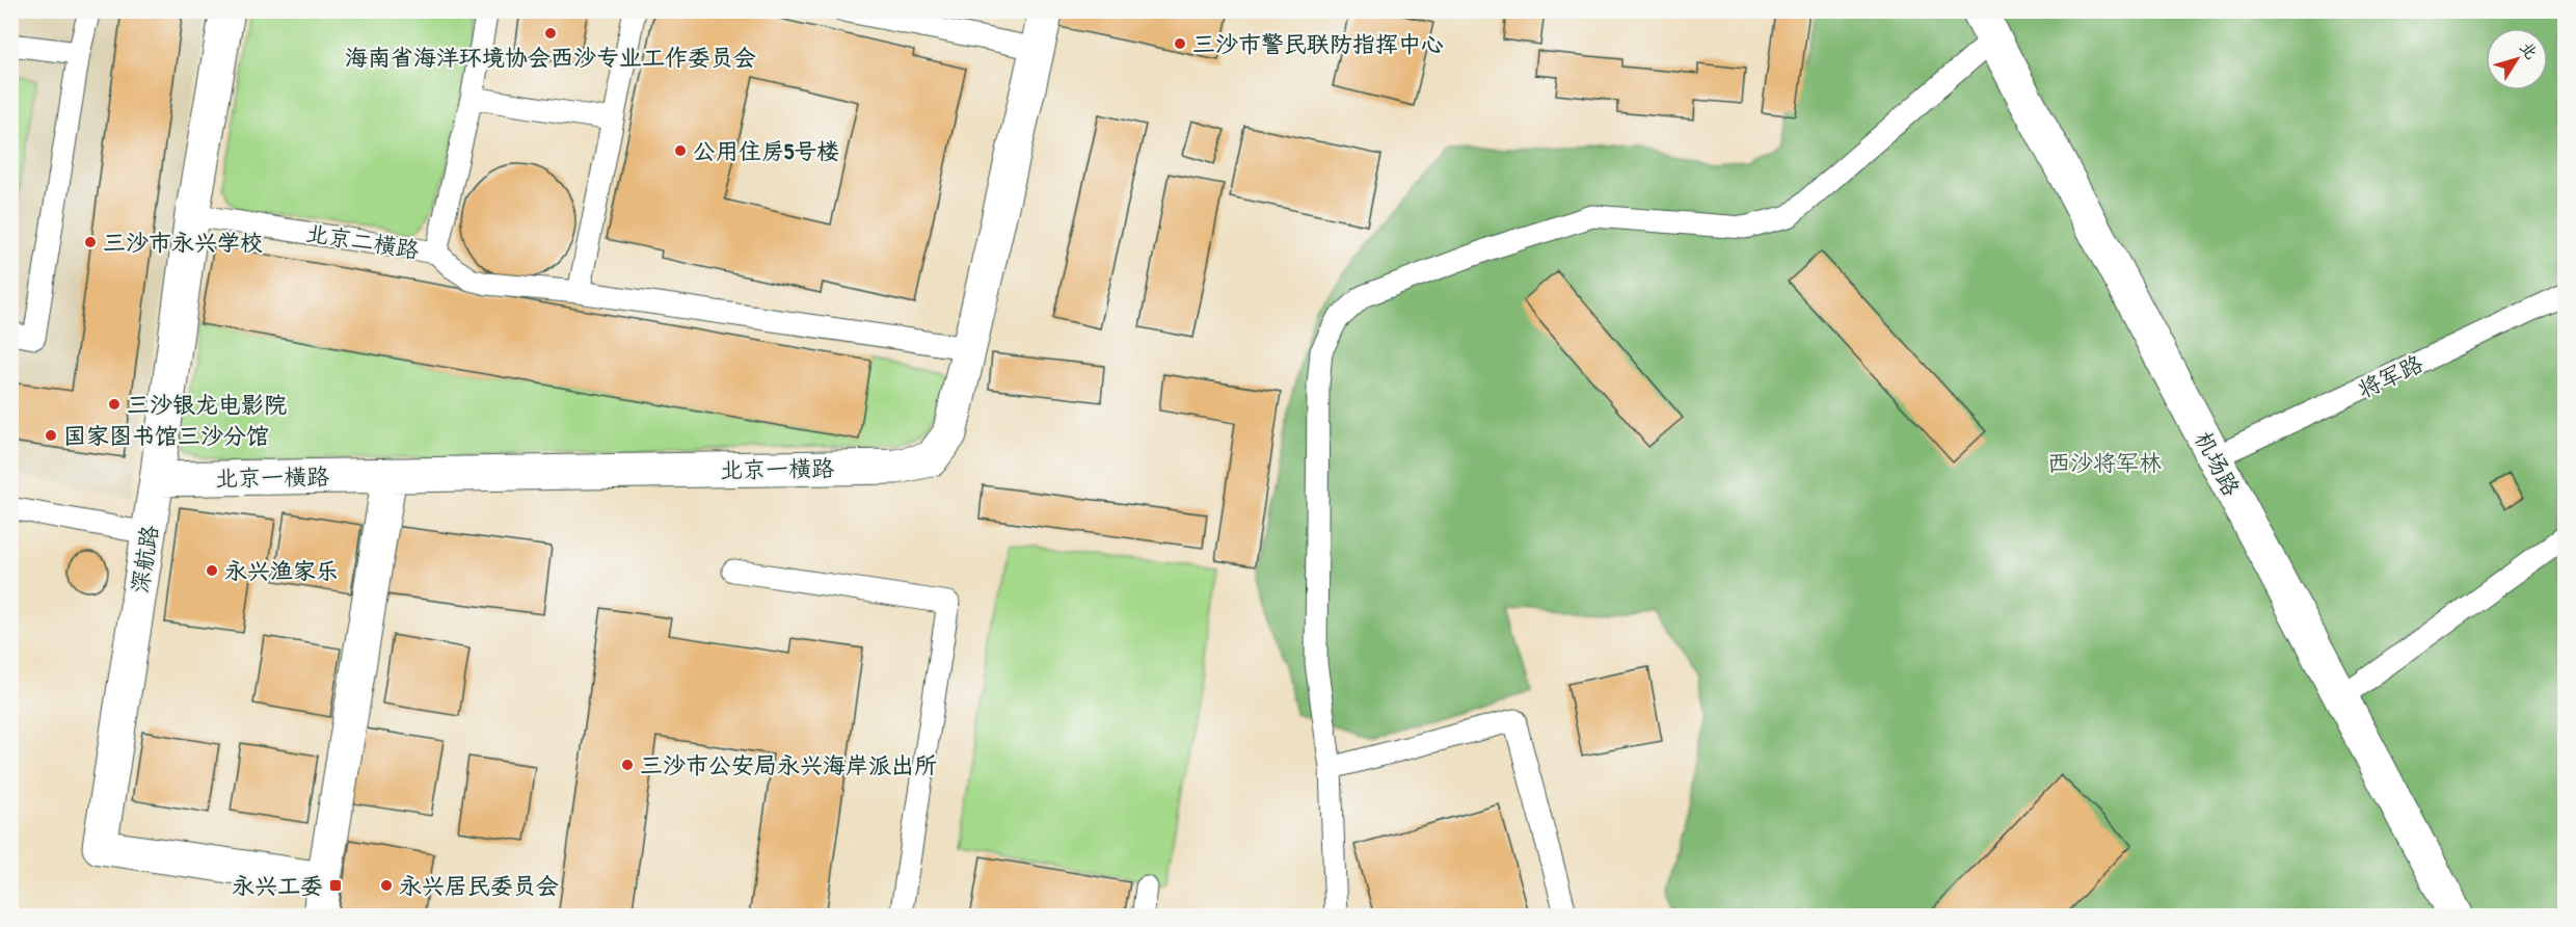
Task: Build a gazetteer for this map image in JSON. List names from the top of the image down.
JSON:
{
  "streets": {
    "street": ["机场路", "北京一横路", "深航路"],
    "lane": ["北京二横路", "将军路"]
  },
  "crossings": [
    ["北京二横路", "深航路"],
    ["将军路", "机场路"],
    ["北京一横路", "深航路"]
  ],
  "parks": ["西沙将军林"],
  "places": {
    "other": [
      "海南省海洋环境协会西沙专业工作委员会",
      "三沙市警民联防指挥中心",
      "公用住房5号楼",
      "三沙市永兴学校",
      "三沙银龙电影院",
      "国家图书馆三沙分馆",
      "永兴渔家乐",
      "三沙市公安局永兴海岸派出所",
      "永兴居民委员会"
    ],
    "transit": ["永兴工委"]
  },
  "north": "top right"
}
